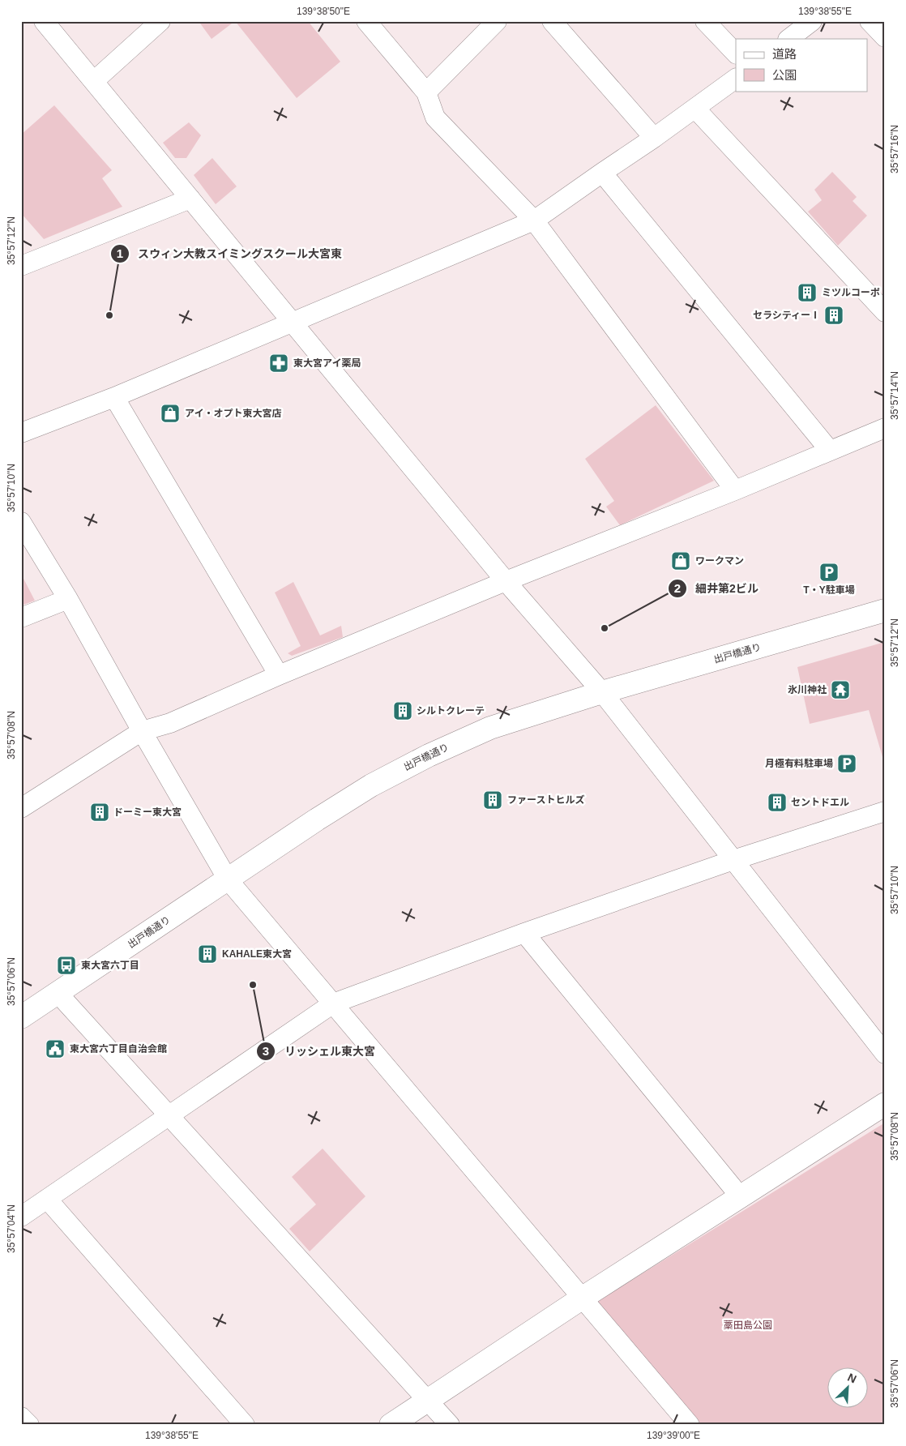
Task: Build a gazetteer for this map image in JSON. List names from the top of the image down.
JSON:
{
  "streets": {
    "street": ["出戸橋通り"]
  },
  "parks": ["藁田島公園"],
  "places": {
    "building": [
      "ミツルコーポ",
      "セラシティーⅠ",
      "シルトクレーテ",
      "ファーストヒルズ",
      "セントドエル",
      "ドーミー東大宮",
      "KAHALE東大宮"
    ],
    "other": ["スウィン大教スイミングスクール大宮東", "細井第2ビル", "リッシェル東大宮"],
    "pharmacy": ["東大宮アイ薬局"],
    "shop": ["アイ・オプト東大宮店", "ワークマン"],
    "parking": ["T・Y駐車場", "月極有料駐車場"],
    "temple": ["氷川神社"],
    "bus stop": ["東大宮六丁目"],
    "public building": ["東大宮六丁目自治会館"]
  },
  "legend": ["道路", "公園"],
  "north": "top right",
  "coordinates": [
    "139°38'50\"E",
    "139°38'55\"E",
    "35°57'16\"N",
    "35°57'12\"N",
    "35°57'14\"N",
    "35°57'10\"N",
    "35°57'08\"N",
    "35°57'06\"N",
    "35°57'04\"N",
    "139°39'00\"E"
  ]
}
